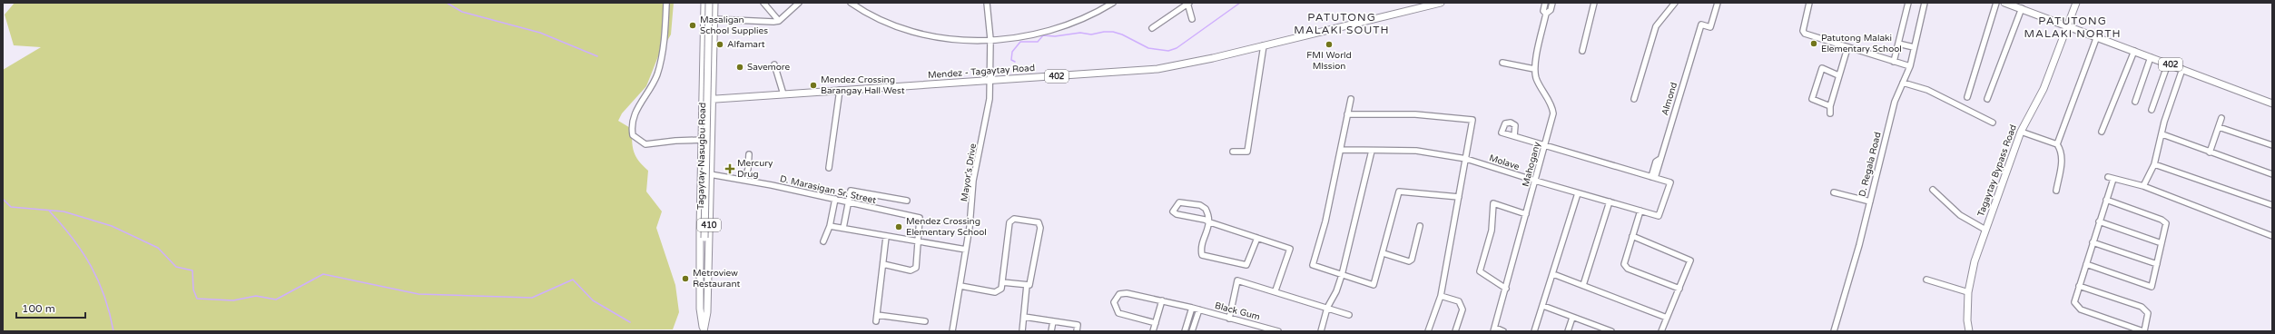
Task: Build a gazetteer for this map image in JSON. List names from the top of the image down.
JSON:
{
  "streets": {
    "main road": [
      "402",
      "Mendez - Tagaytay Road",
      "Tagaytay-Nasugbu Road",
      "Tagaytay Bypass Road",
      "410"
    ],
    "street": [
      "Almond",
      "Molave",
      "Mahogany",
      "D. Regala Road",
      "Mayor's Drive",
      "D. Marasigan Sr. Street",
      "Black Gum"
    ]
  },
  "crossings": [
    ["402", "Mendez - Tagaytay Road"],
    ["402", "Tagaytay-Nasugbu Road"],
    ["402", "Tagaytay Bypass Road"],
    ["Mendez - Tagaytay Road", "Tagaytay-Nasugbu Road"],
    ["Mendez - Tagaytay Road", "Mayor's Drive"],
    ["Almond", "Molave"],
    ["Tagaytay-Nasugbu Road", "D. Marasigan Sr. Street"],
    ["Molave", "Mahogany"]
  ],
  "districts": ["PATUTONG MALAKI SOUTH", "PATUTONG MALAKI NORTH"],
  "places": {
    "other": [
      "Masaligan School Supplies",
      "Patutong Malaki Elementary School",
      "Alfamart",
      "FMI World MIssion",
      "Savemore",
      "Mendez Crossing Barangay Hall West",
      "Mendez Crossing Elementary School",
      "Metroview Restaurant"
    ],
    "health": ["Mercury Drug"]
  },
  "scale_bar": "100 m"
}
